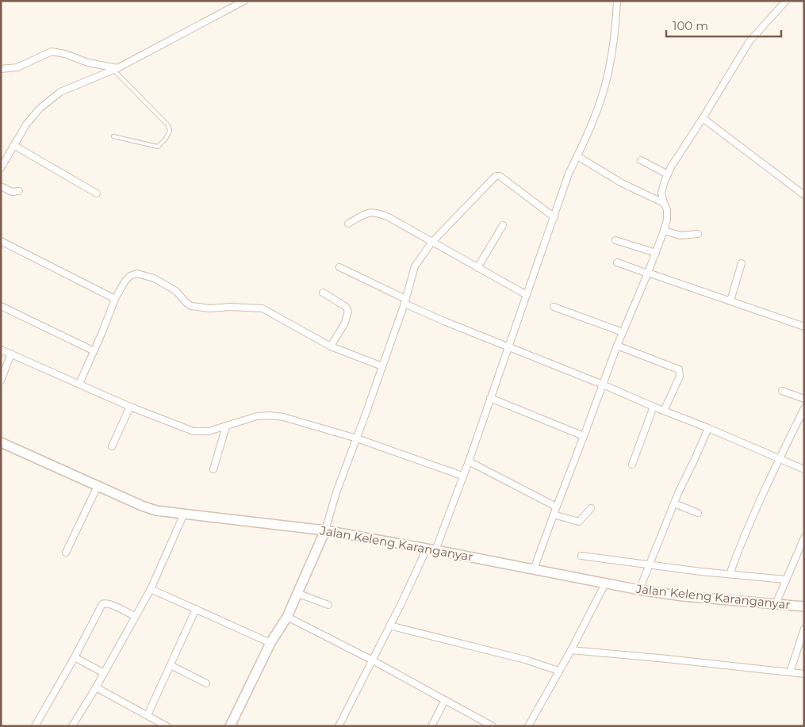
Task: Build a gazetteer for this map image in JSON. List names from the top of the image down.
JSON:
{
  "streets": {
    "main road": ["Jalan Keleng Karanganyar"]
  },
  "scale_bar": "100 m"
}
